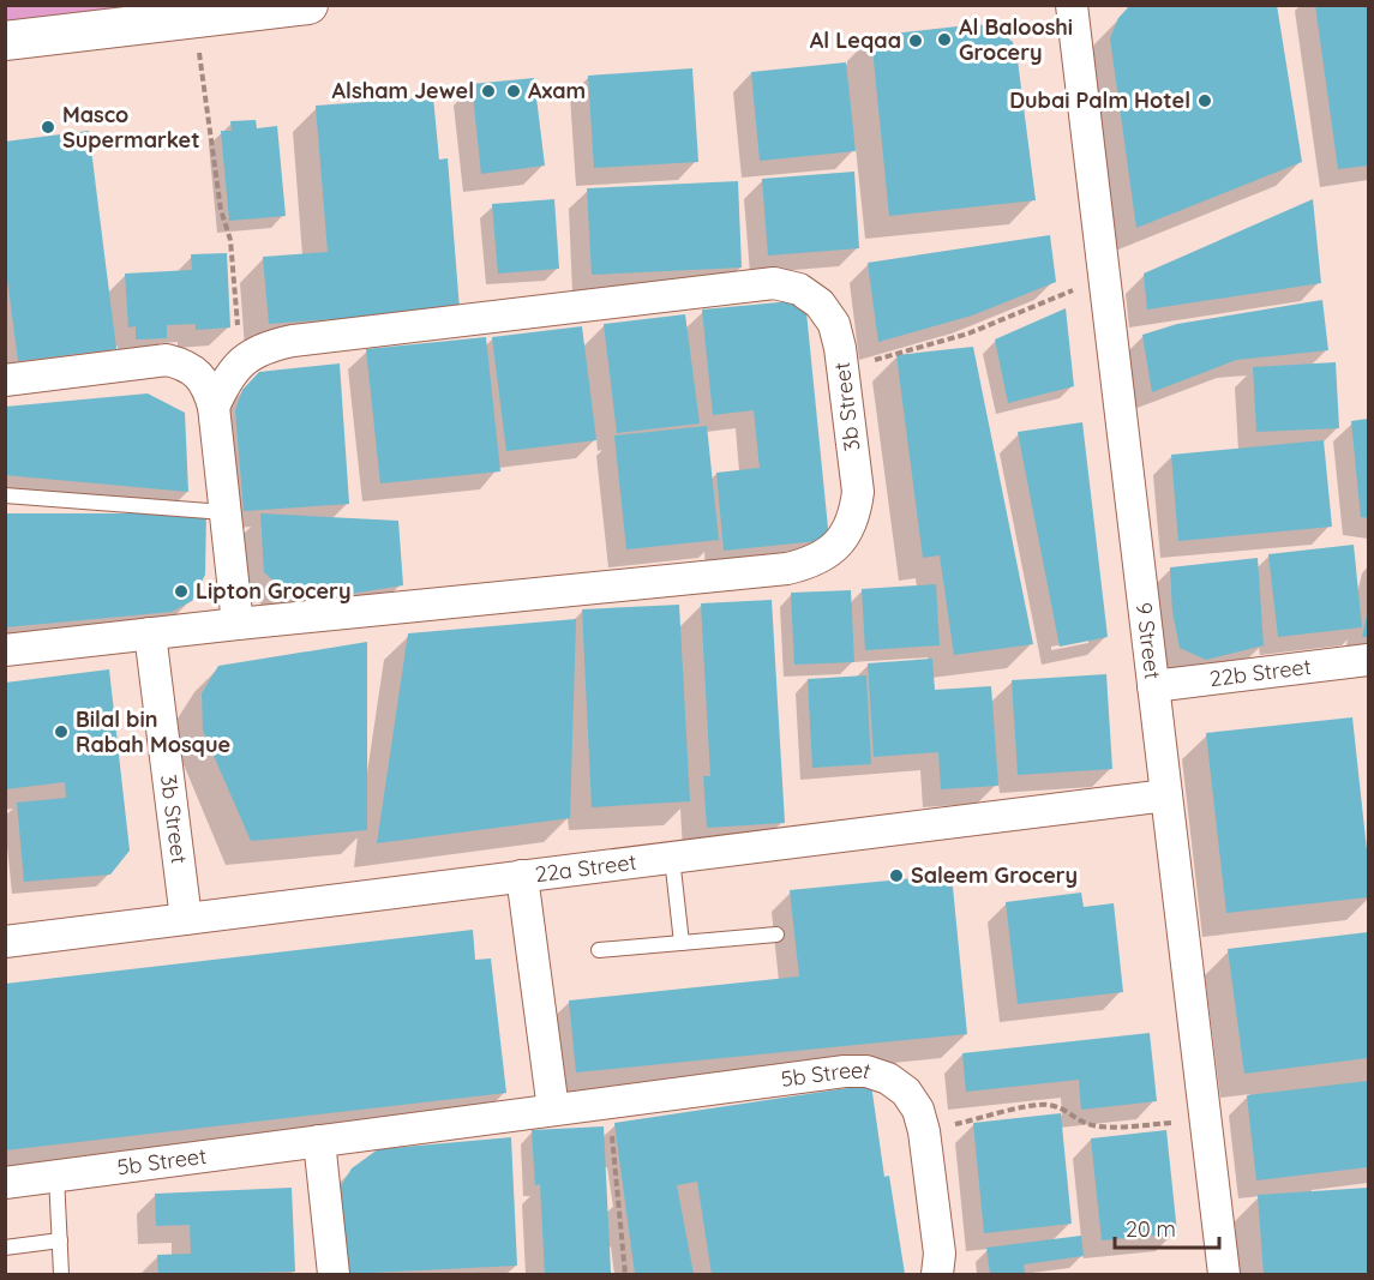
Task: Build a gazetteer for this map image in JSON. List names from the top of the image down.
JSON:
{
  "streets": {
    "street": [
      "3b Street",
      "9 Street",
      "22b Street",
      "22a Street",
      "5b Street"
    ]
  },
  "crossings": [
    ["3b Street", "22a Street"],
    ["9 Street", "22b Street"],
    ["9 Street", "22a Street"]
  ],
  "places": [
    "Al Balooshi Grocery",
    "Al Leqaa",
    "Alsham Jewel",
    "Axam",
    "Dubai Palm Hotel",
    "Masco Supermarket",
    "Lipton Grocery",
    "Bilal bin Rabah Mosque",
    "Saleem Grocery"
  ],
  "scale_bar": "20 m"
}
